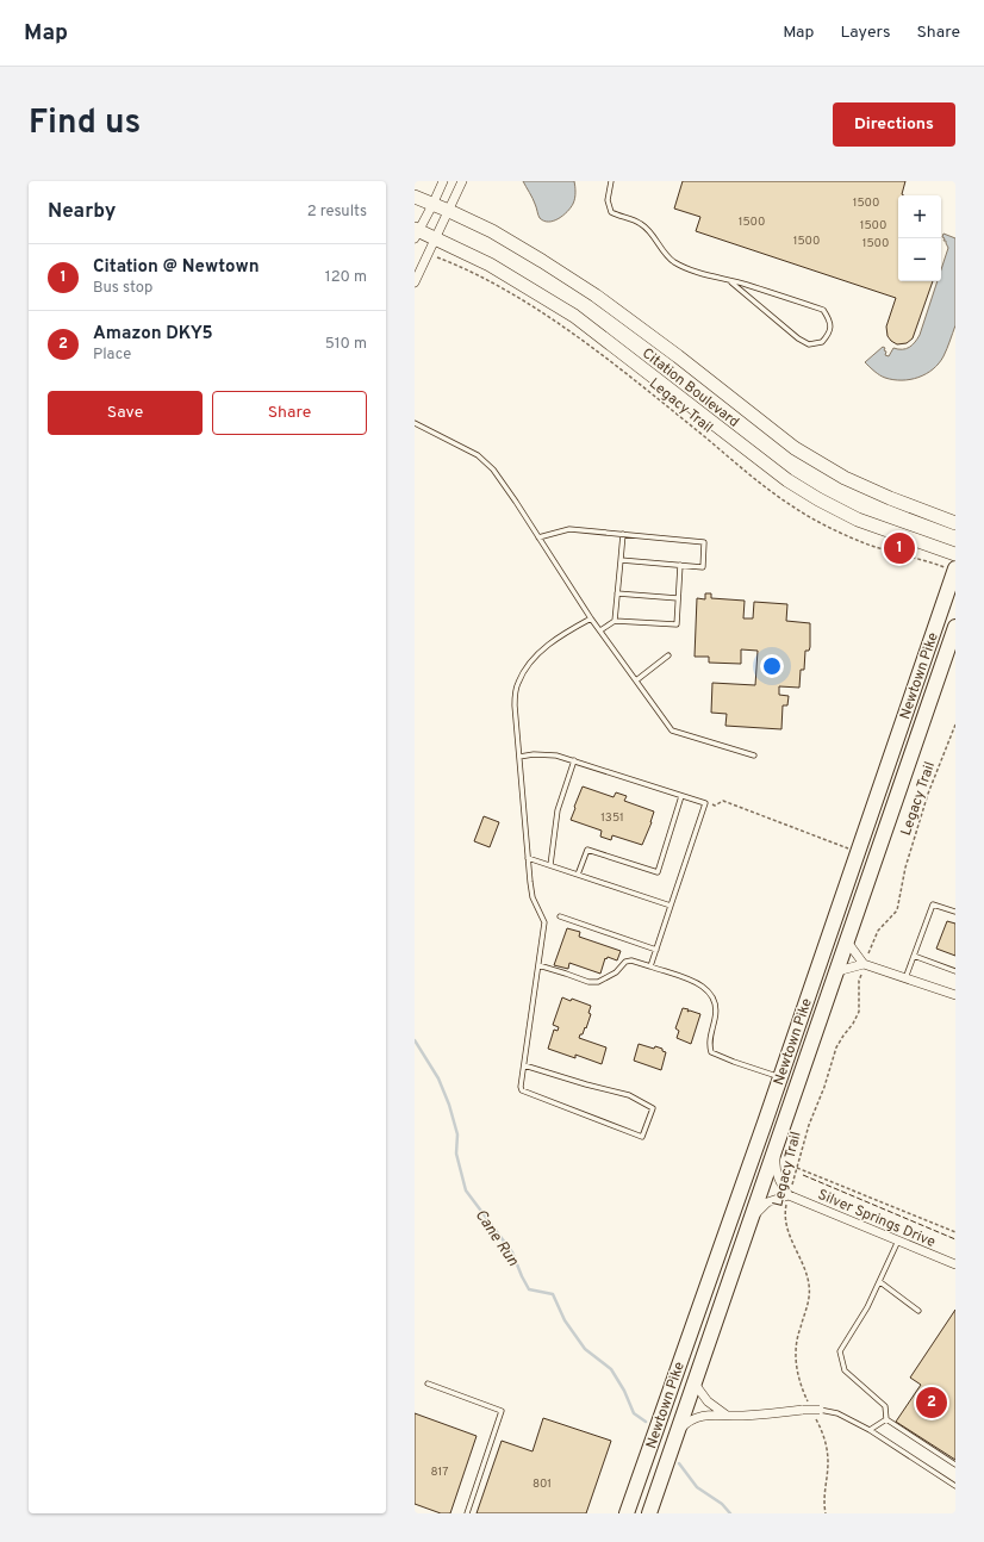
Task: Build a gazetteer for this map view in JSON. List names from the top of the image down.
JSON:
{
  "streets": {
    "highway": ["Newtown Pike"],
    "main road": ["Citation Boulevard"],
    "street": ["Silver Springs Drive"],
    "path": ["Legacy Trail"]
  },
  "crossings": [
    ["Legacy Trail", "Silver Springs Drive"]
  ],
  "water": ["Cane Run"],
  "house_numbers": [
    "1500",
    "1500",
    "1500",
    "1500",
    "1500",
    "1351",
    "817",
    "801"
  ],
  "page": {
    "header": "Map",
    "nav": ["Map", "Layers", "Share"],
    "title": "Find us",
    "buttons": [
      "Directions",
      ["Save", "Share"]
    ],
    "heading": ["Nearby", "2 results"],
    "map_buttons": ["+", "−"],
    "list": [
      {
        "mark": "1",
        "name": "Citation @ Newtown",
        "note": "Bus stop",
        "value": "120 m"
      },
      {
        "mark": "2",
        "name": "Amazon DKY5",
        "note": "Place",
        "value": "510 m"
      }
    ],
    "pins": ["1", "2"]
  }
}
